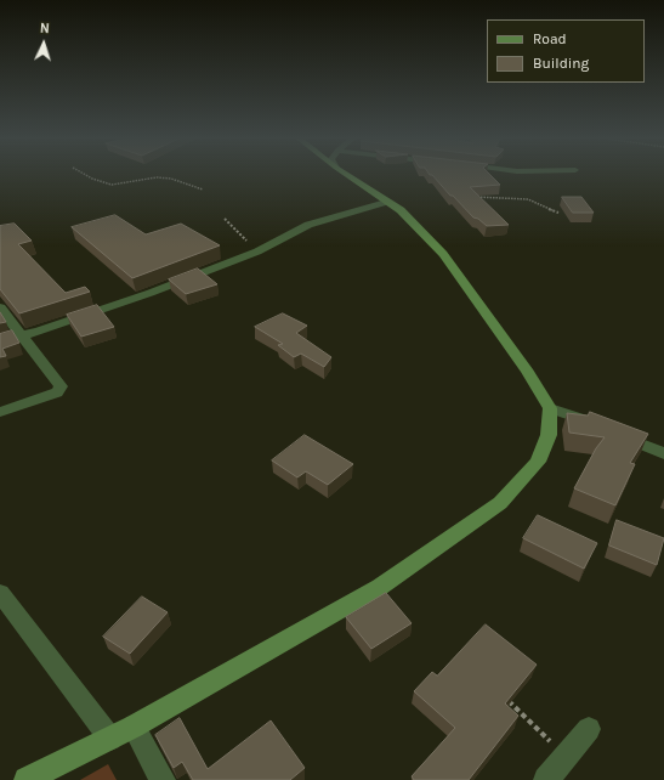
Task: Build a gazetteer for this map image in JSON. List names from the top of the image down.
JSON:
{
  "legend": ["Road", "Building"],
  "north": "top"
}
